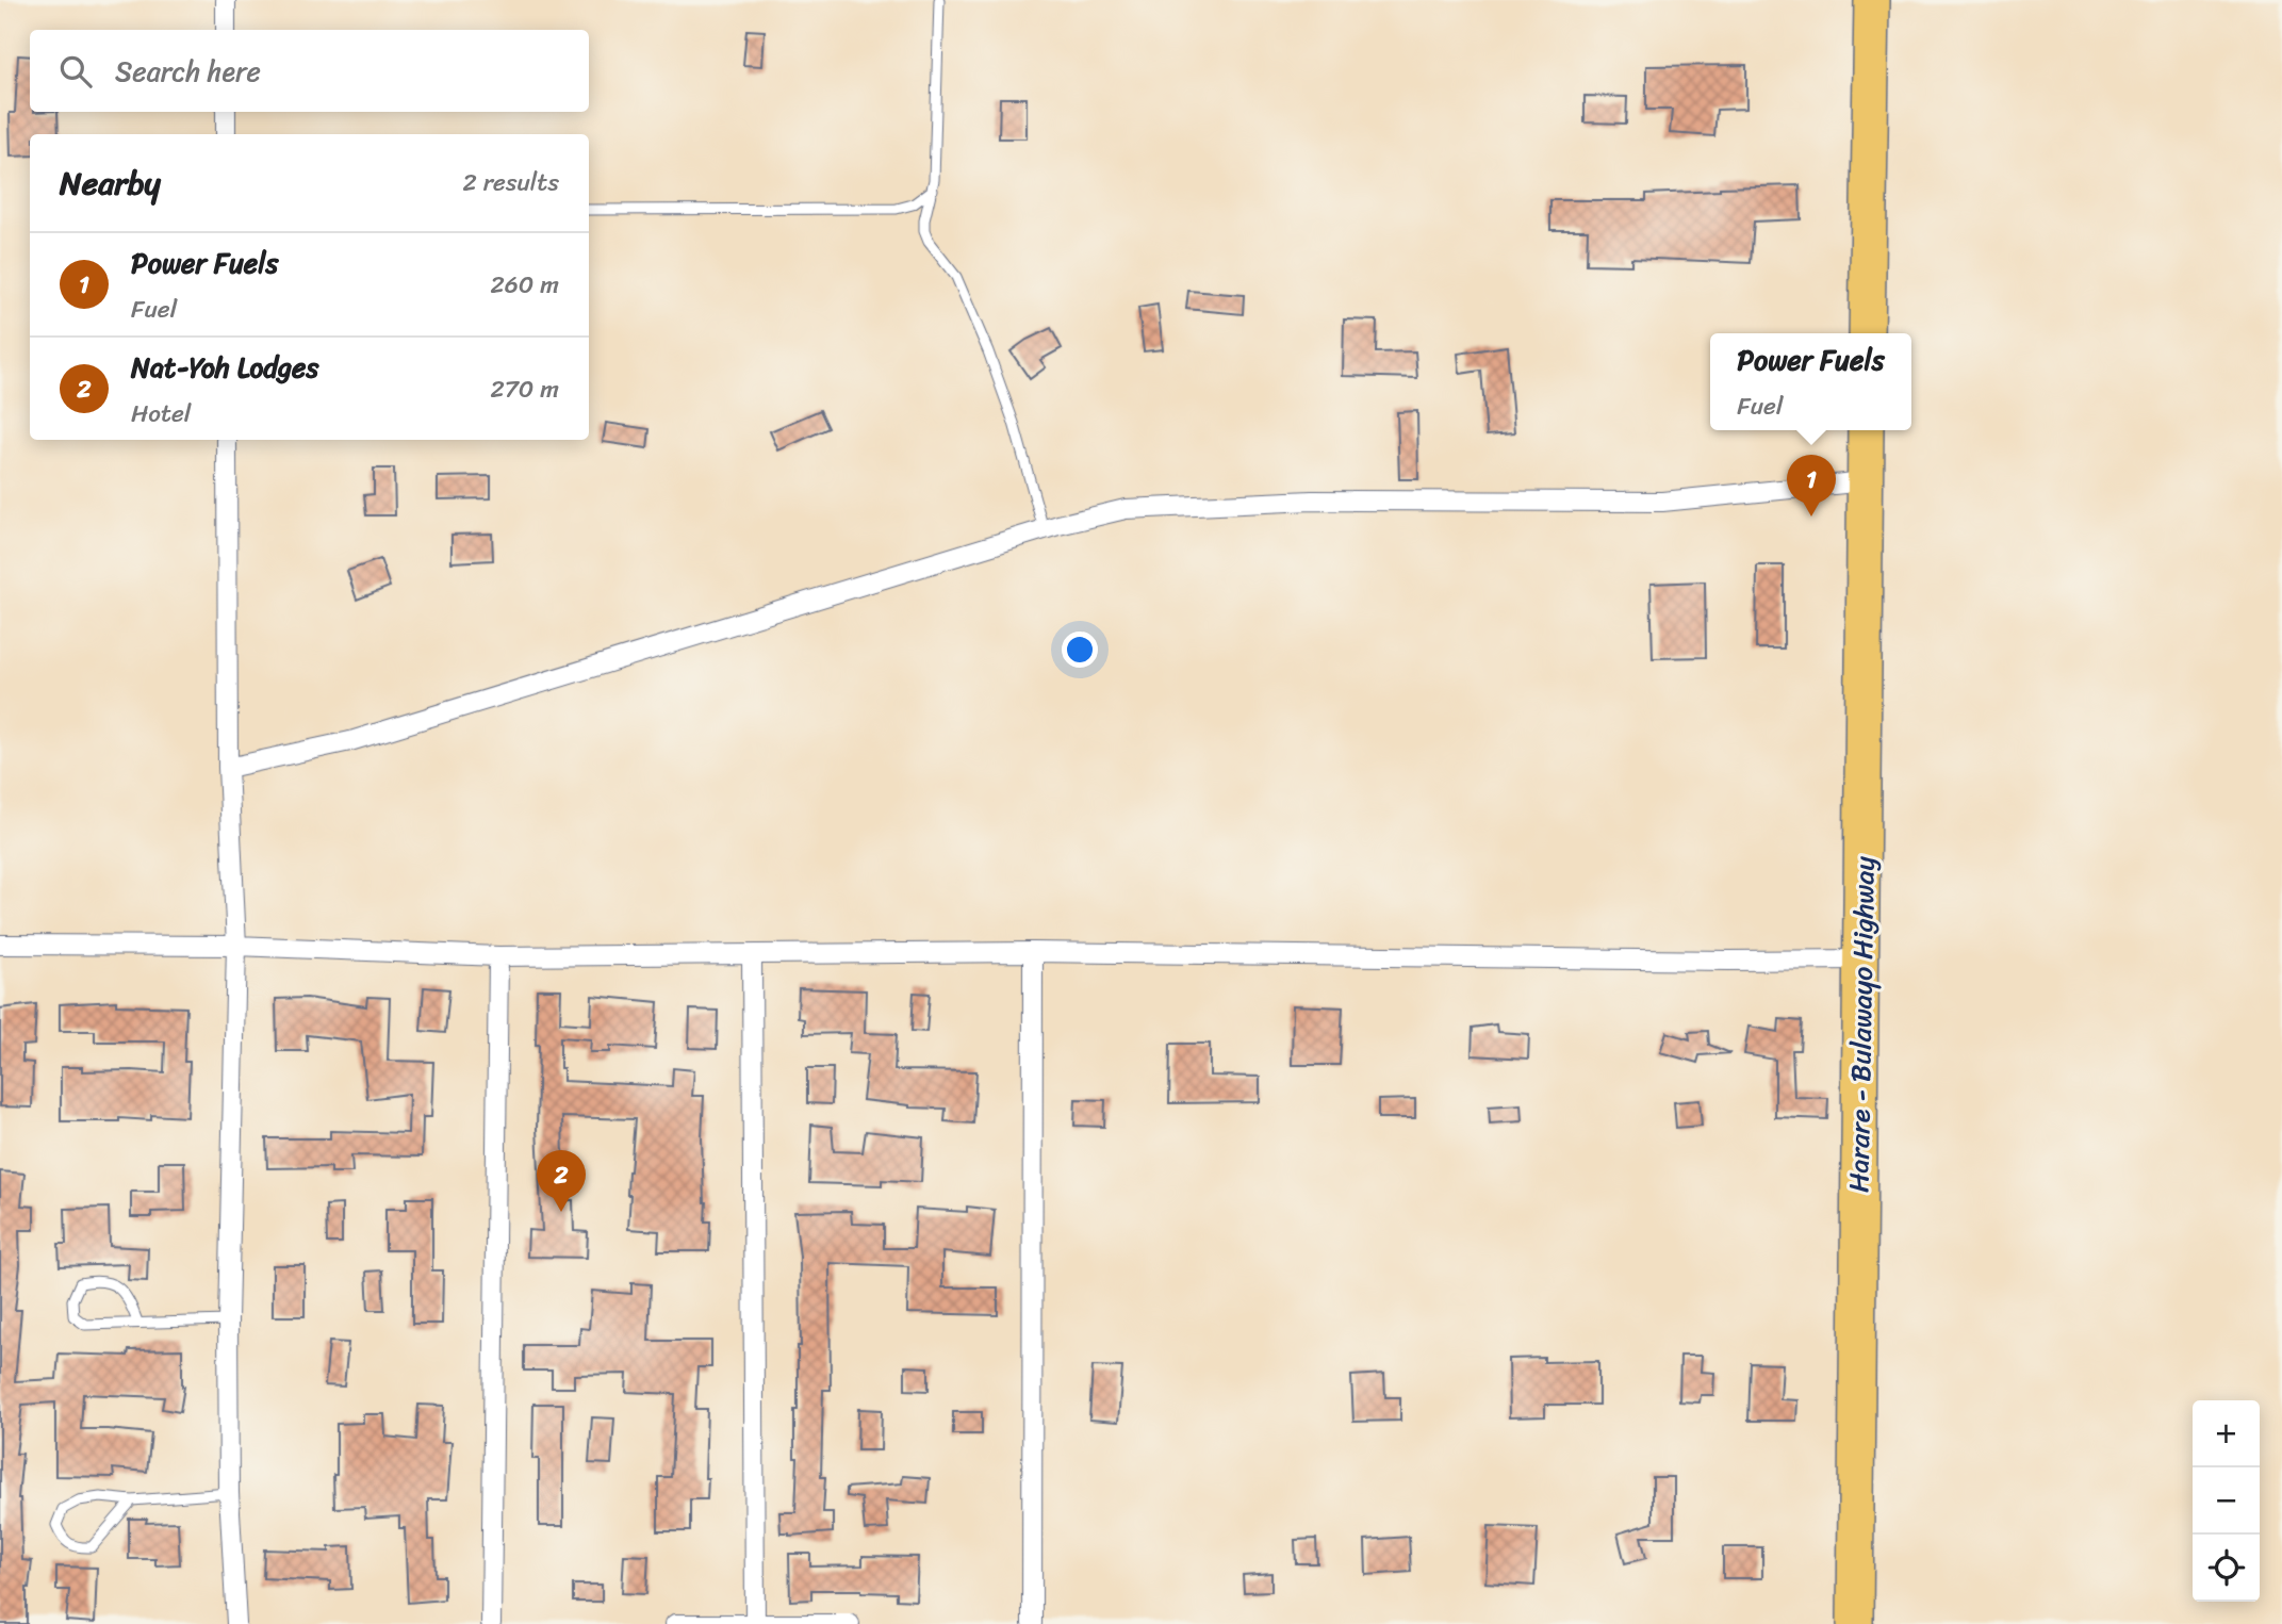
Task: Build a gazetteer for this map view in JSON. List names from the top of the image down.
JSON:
{
  "streets": {
    "highway": ["Harare - Bulawayo Highway"]
  },
  "page": {
    "search": "Search here",
    "heading": ["Nearby", "2 results"],
    "list": [
      {
        "mark": "1",
        "name": "Power Fuels",
        "note": "Fuel",
        "value": "260 m"
      },
      {
        "mark": "2",
        "name": "Nat-Yoh Lodges",
        "note": "Hotel",
        "value": "270 m"
      }
    ],
    "popup": ["Power Fuels", "Fuel"],
    "pins": ["1", "2"],
    "map_buttons": ["+", "−"]
  }
}
